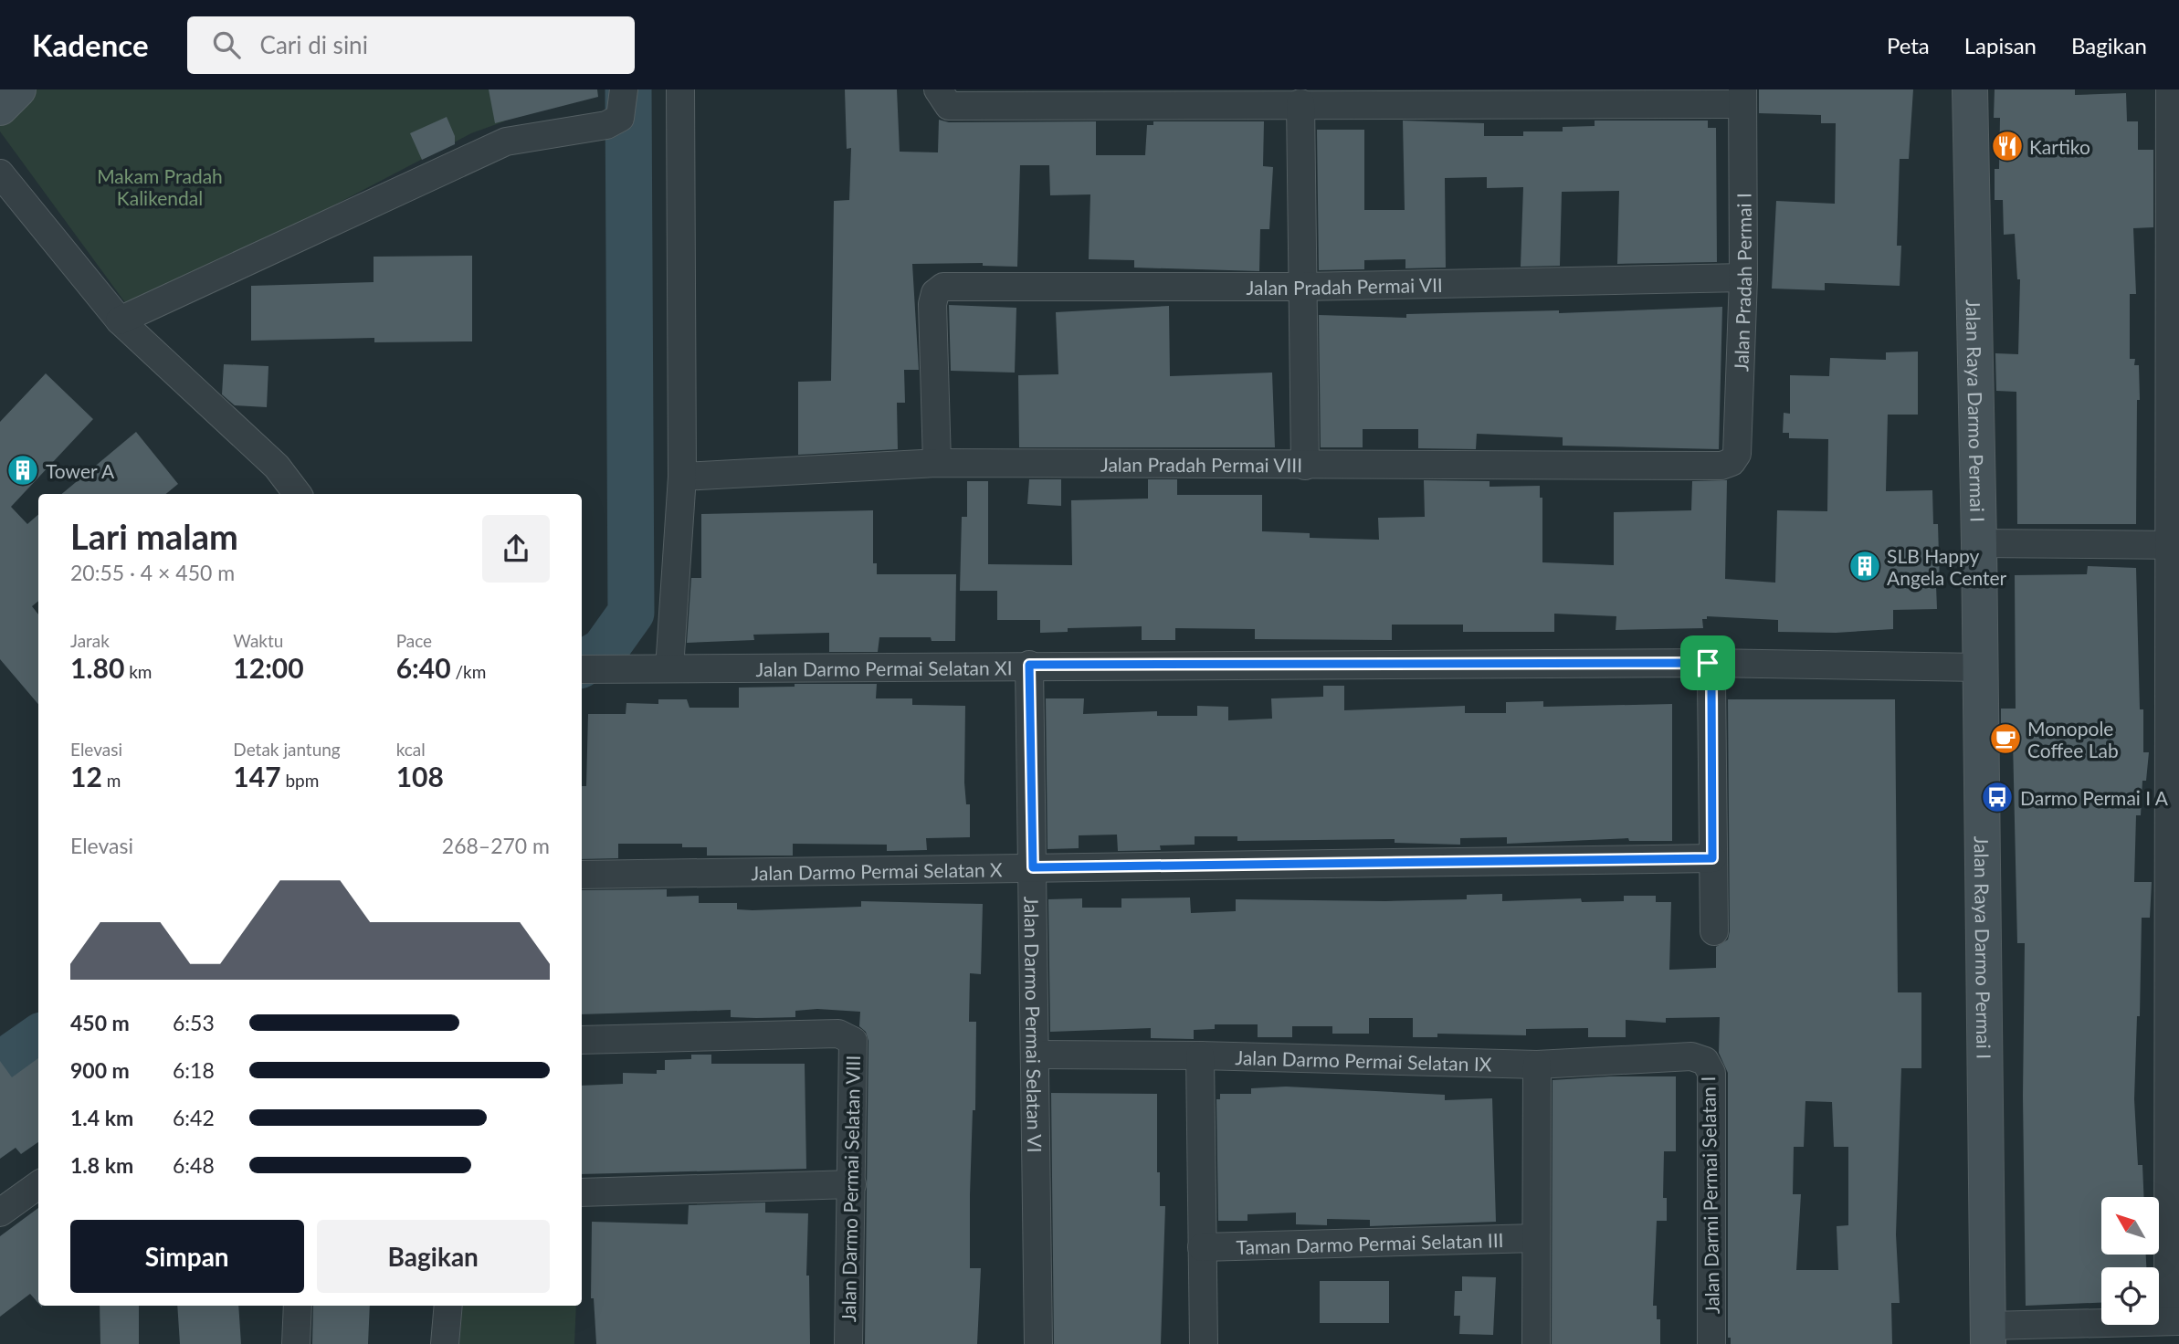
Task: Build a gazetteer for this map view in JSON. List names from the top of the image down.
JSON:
{
  "streets": {
    "street": [
      "Jalan Pradah Permai I",
      "Jalan Pradah Permai VII",
      "Jalan Raya Darmo Permai I",
      "Jalan Pradah Permai VIII",
      "Jalan Darmo Permai Selatan XI",
      "Jalan Darmo Permai Selatan X",
      "Jalan Darmo Permai Selatan VI",
      "Jalan Darmo Permai Selatan IX",
      "Jalan Darmo Permai Selatan VIII",
      "Jalan Darmi Permai Selatan I",
      "Taman Darmo Permai Selatan III"
    ]
  },
  "crossings": [
    ["Jalan Pradah Permai I", "Jalan Pradah Permai VII"],
    ["Jalan Pradah Permai I", "Jalan Pradah Permai VIII"],
    ["Jalan Pradah Permai VII", "Jalan Pradah Permai VIII"],
    ["Jalan Raya Darmo Permai I", "Jalan Darmo Permai Selatan XI"],
    ["Jalan Darmo Permai Selatan XI", "Jalan Darmo Permai Selatan VI"],
    ["Jalan Darmo Permai Selatan X", "Jalan Darmo Permai Selatan VI"],
    ["Jalan Darmo Permai Selatan VI", "Jalan Darmo Permai Selatan IX"],
    ["Jalan Darmo Permai Selatan IX", "Jalan Darmi Permai Selatan I"]
  ],
  "parks": ["Makam Pradah Kalikendal"],
  "places": {
    "restaurant": ["Kartiko"],
    "building": ["Tower A", "SLB Happy Angela Center"],
    "cafe": ["Monopole Coffee Lab"],
    "bus stop": ["Darmo Permai I A"]
  },
  "north": "top left",
  "page": {
    "header": "Kadence",
    "search": "Cari di sini",
    "nav": ["Peta", "Lapisan", "Bagikan"],
    "heading": ["Lari malam", "20:55 · 4 × 450 m"],
    "stats": [
      ["Jarak", "1.80 km"],
      ["Waktu", "12:00"],
      ["Pace", "6:40 /km"],
      ["Elevasi", "12 m"],
      ["Detak jantung", "147 bpm"],
      ["kcal", "108"]
    ],
    "chart": ["Elevasi", "268–270 m"],
    "list": [
      {
        "name": "450 m",
        "note": "6:53"
      },
      {
        "name": "900 m",
        "note": "6:18"
      },
      {
        "name": "1.4 km",
        "note": "6:42"
      },
      {
        "name": "1.8 km",
        "note": "6:48"
      }
    ],
    "buttons": ["Simpan", "Bagikan"]
  }
}
